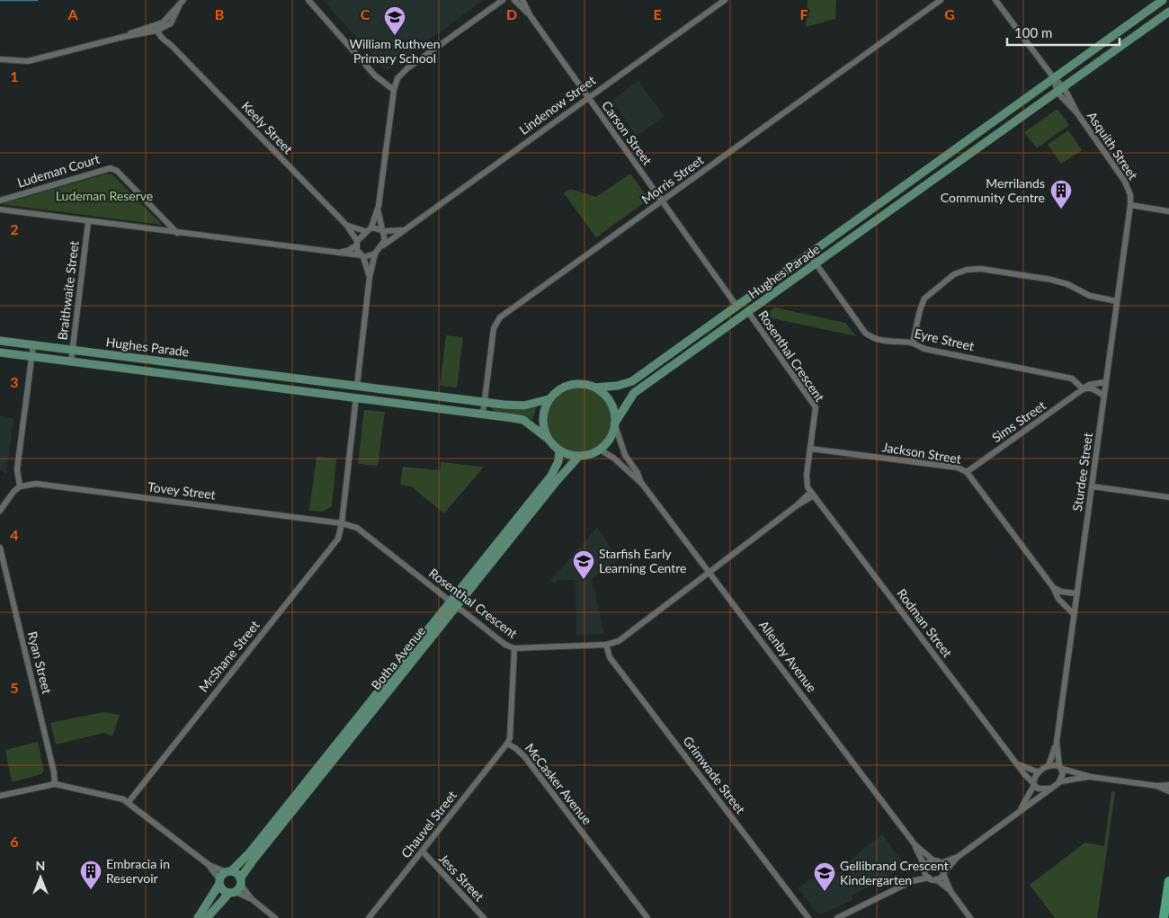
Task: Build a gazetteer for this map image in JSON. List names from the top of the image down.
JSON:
{
  "streets": {
    "street": [
      "Lindenow Street",
      "Keely Street",
      "Carson Street",
      "Asquith Street",
      "Ludeman Court",
      "Morris Street",
      "Hughes Parade",
      "Braithwaite Street",
      "Eyre Street",
      "Rosenthal Crescent",
      "Sims Street",
      "Jackson Street",
      "Sturdee Street",
      "Tovey Street",
      "Rodman Street",
      "McShane Street",
      "Allenby Avenue",
      "Botha Avenue",
      "Ryan Street",
      "Grimwade Street",
      "McCasker Avenue",
      "Chauvel Street",
      "Jess Street"
    ]
  },
  "crossings": [
    ["Lindenow Street", "Keely Street"],
    ["Lindenow Street", "Carson Street"],
    ["Carson Street", "Morris Street"],
    ["Carson Street", "Hughes Parade"],
    ["Asquith Street", "Hughes Parade"],
    ["Asquith Street", "Sturdee Street"],
    ["Morris Street", "Hughes Parade"],
    ["Hughes Parade", "Braithwaite Street"],
    ["Hughes Parade", "Eyre Street"],
    ["Hughes Parade", "Rosenthal Crescent"],
    ["Hughes Parade", "Allenby Avenue"],
    ["Hughes Parade", "Botha Avenue"],
    ["Eyre Street", "Sims Street"],
    ["Rosenthal Crescent", "Jackson Street"],
    ["Rosenthal Crescent", "Tovey Street"],
    ["Rosenthal Crescent", "Rodman Street"],
    ["Rosenthal Crescent", "McShane Street"],
    ["Rosenthal Crescent", "Allenby Avenue"],
    ["Rosenthal Crescent", "Botha Avenue"],
    ["Rosenthal Crescent", "Grimwade Street"],
    ["Rosenthal Crescent", "McCasker Avenue"],
    ["Sims Street", "Jackson Street"],
    ["Sims Street", "Sturdee Street"],
    ["Jackson Street", "Sturdee Street"],
    ["Sturdee Street", "Rodman Street"],
    ["Tovey Street", "McShane Street"],
    ["Allenby Avenue", "Botha Avenue"],
    ["McCasker Avenue", "Chauvel Street"],
    ["Chauvel Street", "Jess Street"]
  ],
  "parks": ["Ludeman Reserve"],
  "places": {
    "school or university": ["William Ruthven Primary School", "Starfish Early Learning Centre", "Gellibrand Crescent Kindergarten"],
    "building": ["Merrilands Community Centre", "Embracia in Reservoir"]
  },
  "scale_bar": "100 m",
  "north": "top",
  "grid": {
    "columns": [
      "A",
      "B",
      "C",
      "D",
      "E",
      "F",
      "G"
    ],
    "rows": [
      "1",
      "2",
      "3",
      "4",
      "5",
      "6"
    ]
  }
}
